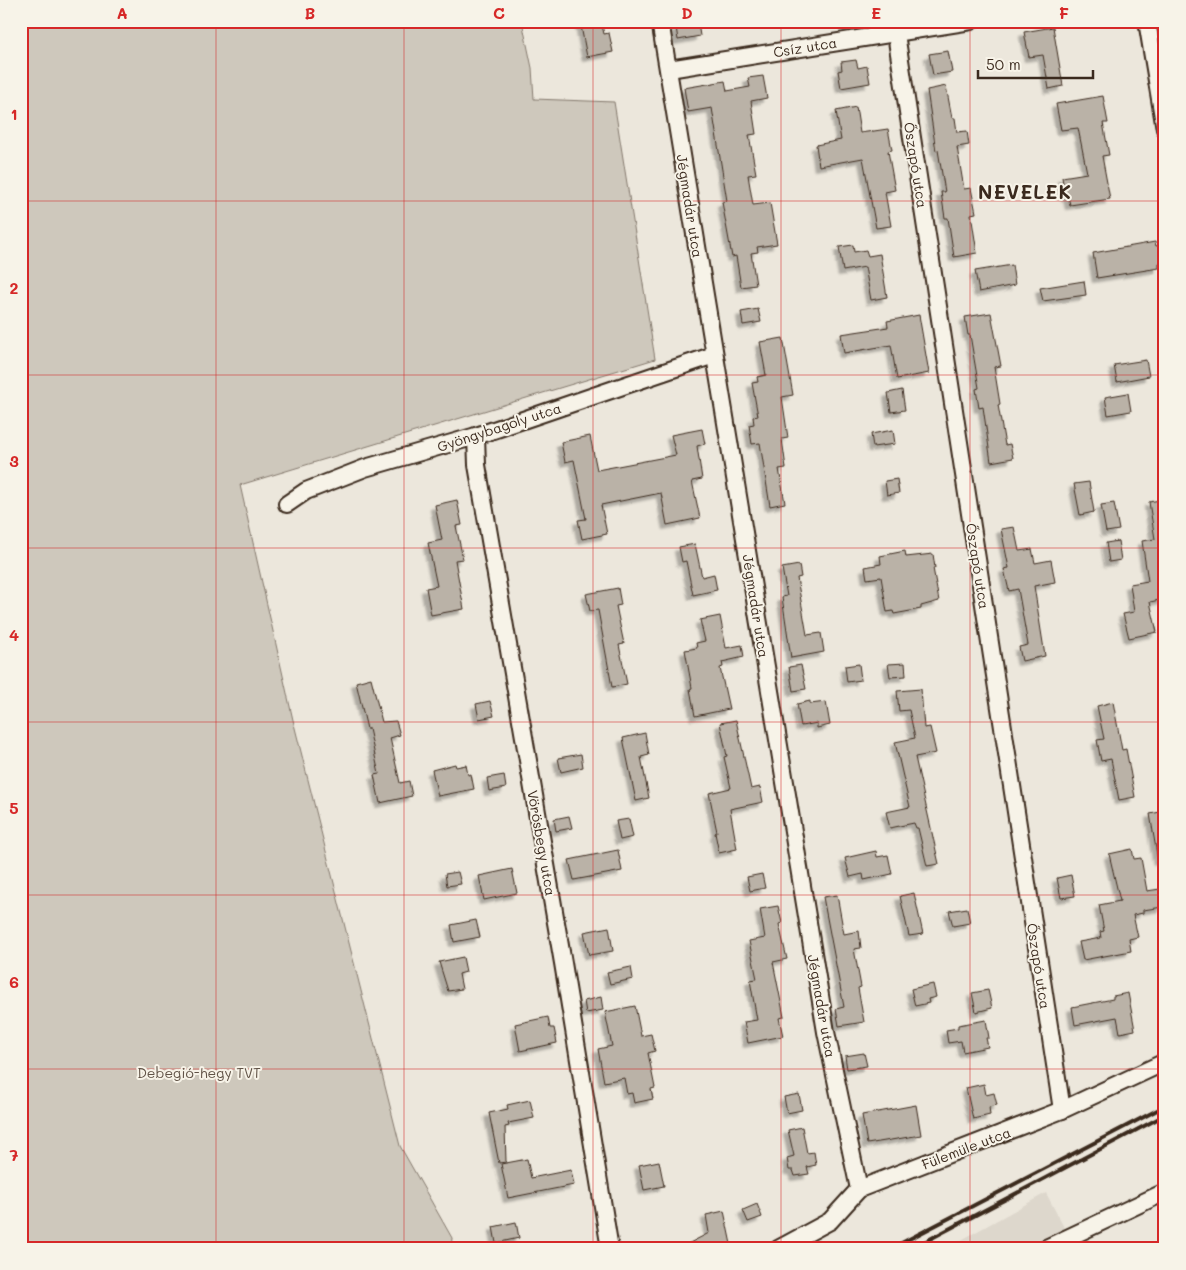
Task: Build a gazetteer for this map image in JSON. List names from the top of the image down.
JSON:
{
  "streets": {
    "street": [
      "Csíz utca",
      "Őszapó utca",
      "Jégmadár utca",
      "Gyöngybagoly utca",
      "Vörösbegy utca",
      "Fülemüle utca"
    ]
  },
  "crossings": [
    ["Csíz utca", "Őszapó utca"],
    ["Csíz utca", "Jégmadár utca"],
    ["Őszapó utca", "Fülemüle utca"],
    ["Jégmadár utca", "Gyöngybagoly utca"],
    ["Jégmadár utca", "Fülemüle utca"],
    ["Gyöngybagoly utca", "Vörösbegy utca"]
  ],
  "districts": ["NEVELEK"],
  "parks": ["Debegió-hegy TVT"],
  "scale_bar": "50 m",
  "grid": {
    "columns": [
      "A",
      "B",
      "C",
      "D",
      "E",
      "F"
    ],
    "rows": [
      "1",
      "2",
      "3",
      "4",
      "5",
      "6",
      "7"
    ]
  }
}
